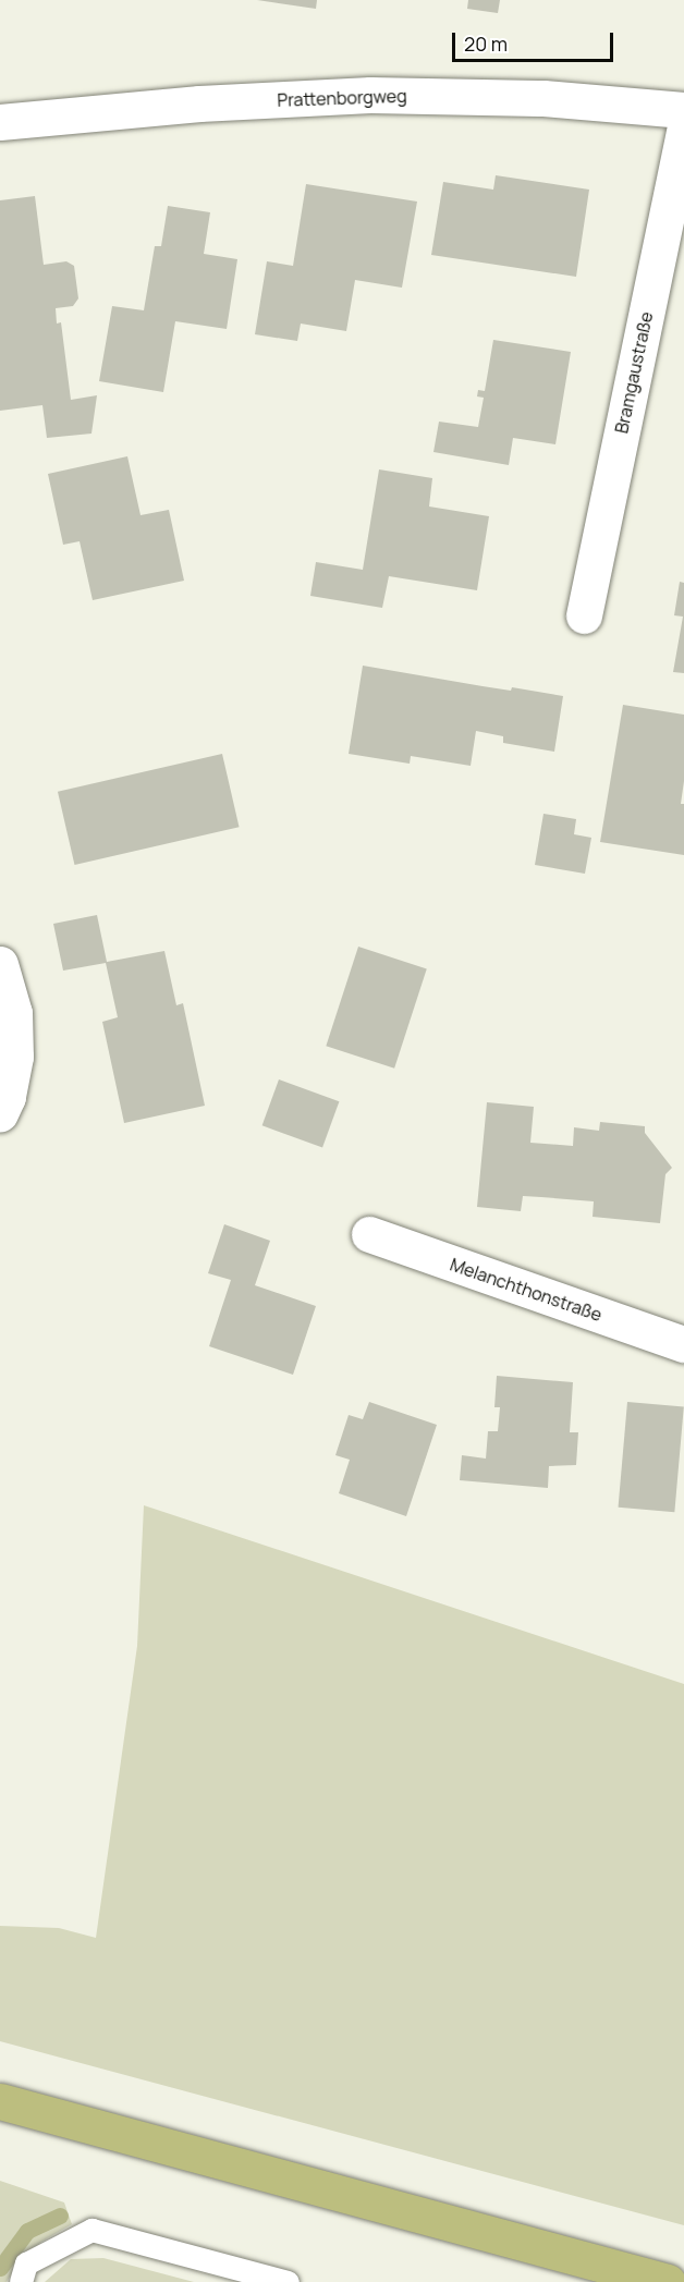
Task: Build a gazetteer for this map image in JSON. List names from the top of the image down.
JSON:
{
  "streets": {
    "street": ["Prattenborgweg", "Bramgaustraße", "Melanchthonstraße"]
  },
  "scale_bar": "20 m"
}
